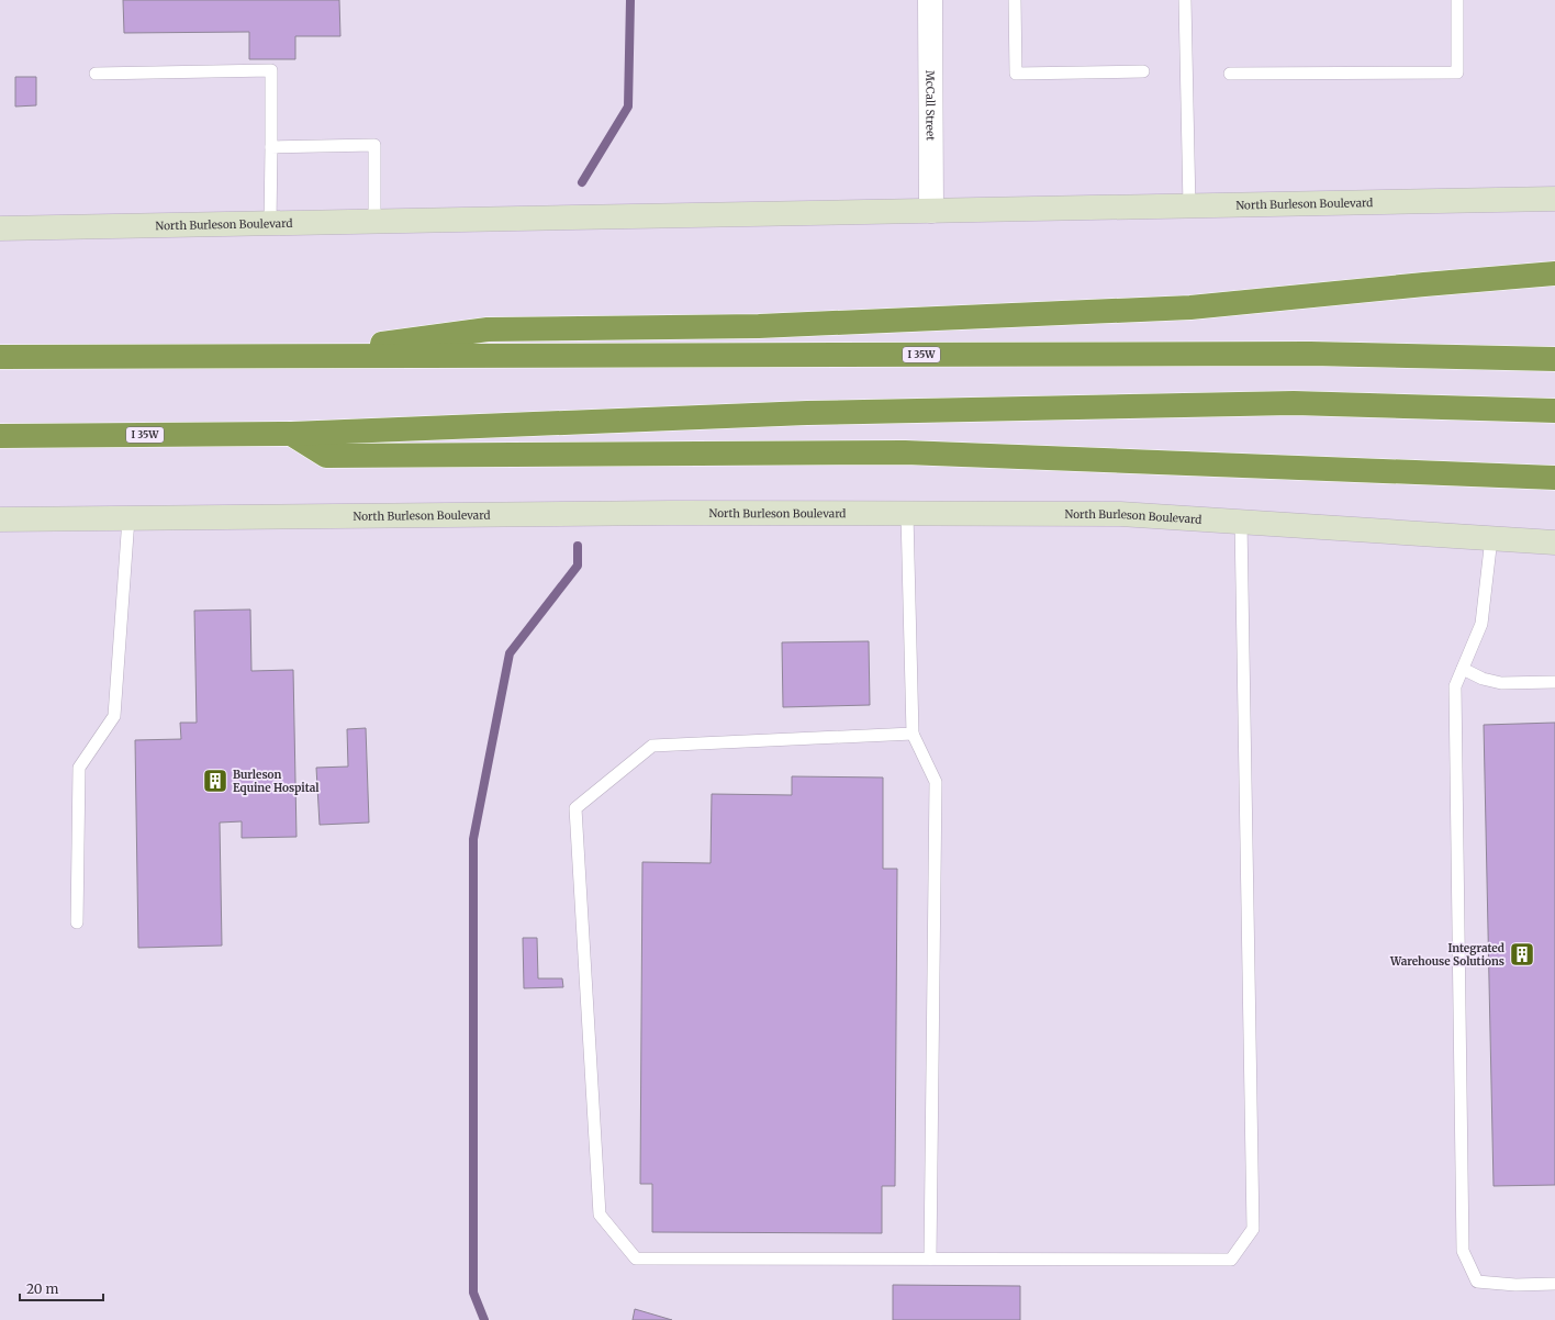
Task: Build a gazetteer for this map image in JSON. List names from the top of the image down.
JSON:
{
  "streets": {
    "highway": ["I 35W"],
    "main road": ["North Burleson Boulevard"],
    "street": ["McCall Street"]
  },
  "crossings": [
    ["McCall Street", "North Burleson Boulevard"]
  ],
  "places": {
    "building": ["Burleson Equine Hospital", "Integrated Warehouse Solutions"]
  },
  "scale_bar": "20 m"
}
